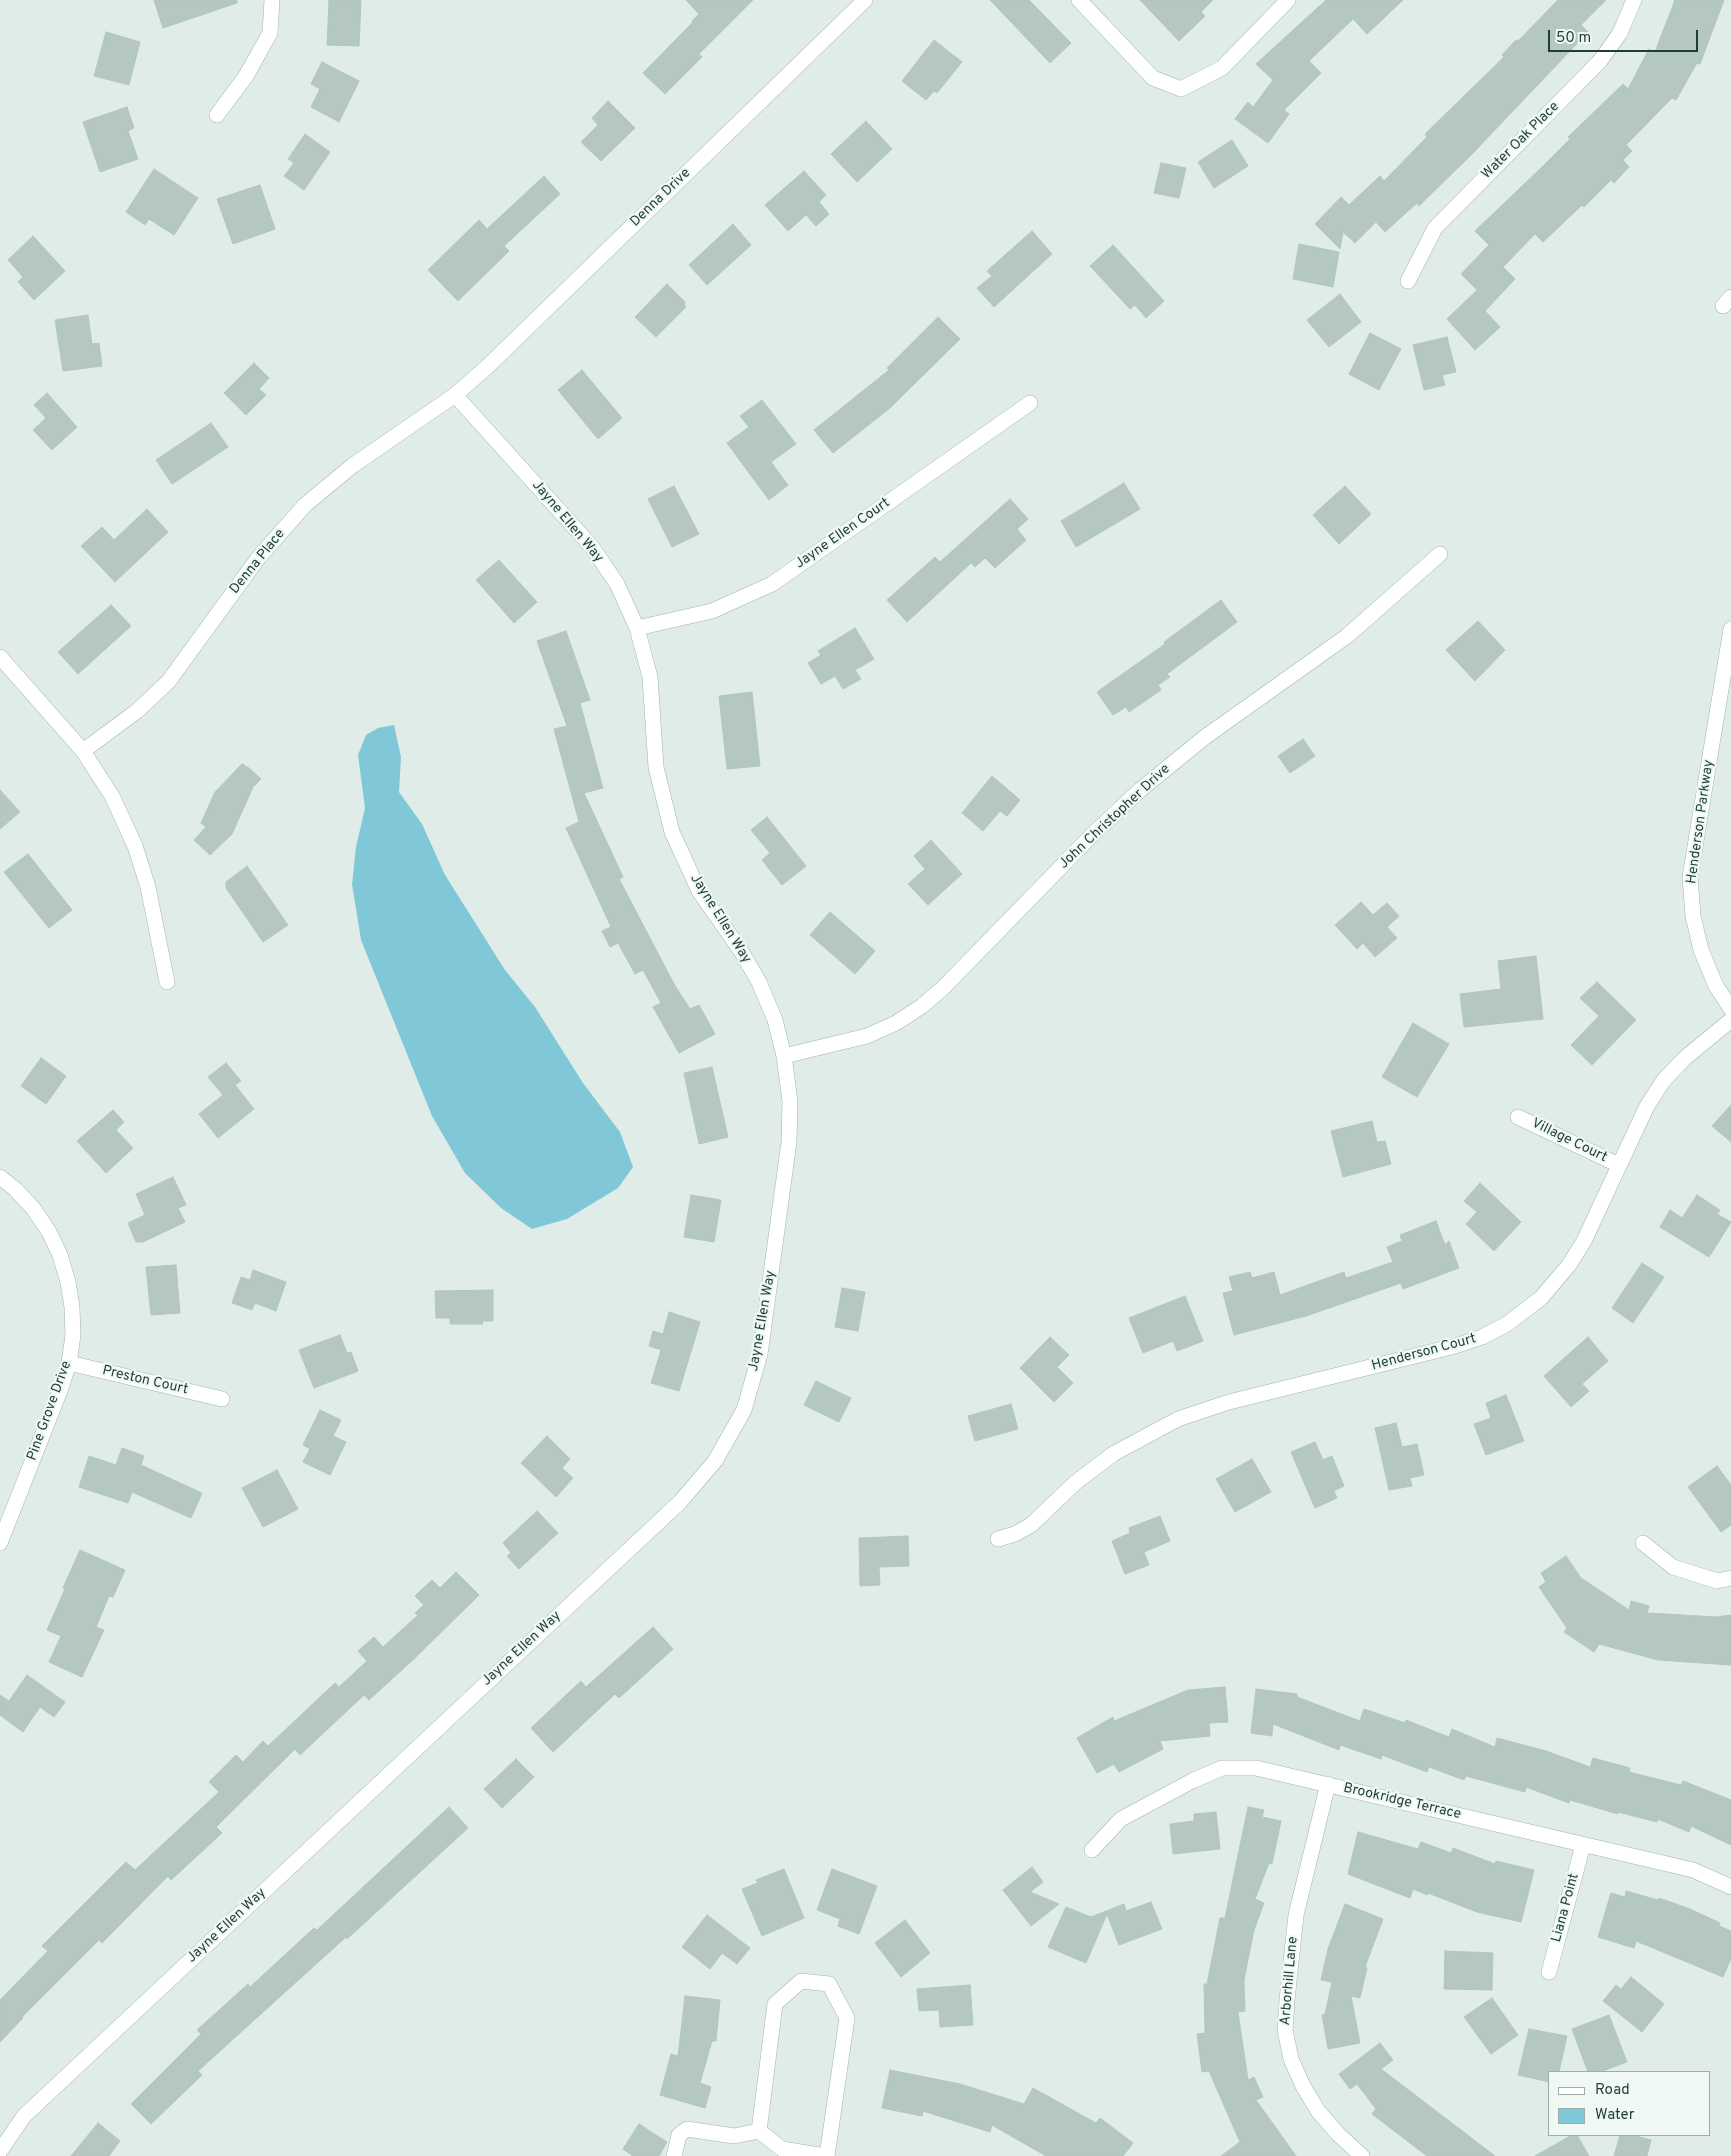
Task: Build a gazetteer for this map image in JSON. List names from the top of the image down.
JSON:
{
  "streets": {
    "street": [
      "Water Oak Place",
      "Denna Drive",
      "Jayne Ellen Way",
      "Jayne Ellen Court",
      "Denna Place",
      "John Christopher Drive",
      "Henderson Parkway",
      "Village Court",
      "Henderson Court",
      "Preston Court",
      "Pine Grove Drive",
      "Brookridge Terrace",
      "Liana Point",
      "Arborhill Lane"
    ]
  },
  "crossings": [
    ["Denna Drive", "Jayne Ellen Way"],
    ["Denna Drive", "Denna Place"],
    ["Jayne Ellen Way", "Jayne Ellen Court"],
    ["Jayne Ellen Way", "Denna Place"],
    ["Jayne Ellen Way", "John Christopher Drive"],
    ["Village Court", "Henderson Court"],
    ["Preston Court", "Pine Grove Drive"],
    ["Brookridge Terrace", "Liana Point"],
    ["Brookridge Terrace", "Arborhill Lane"]
  ],
  "legend": ["Road", "Water"],
  "scale_bar": "50 m"
}
